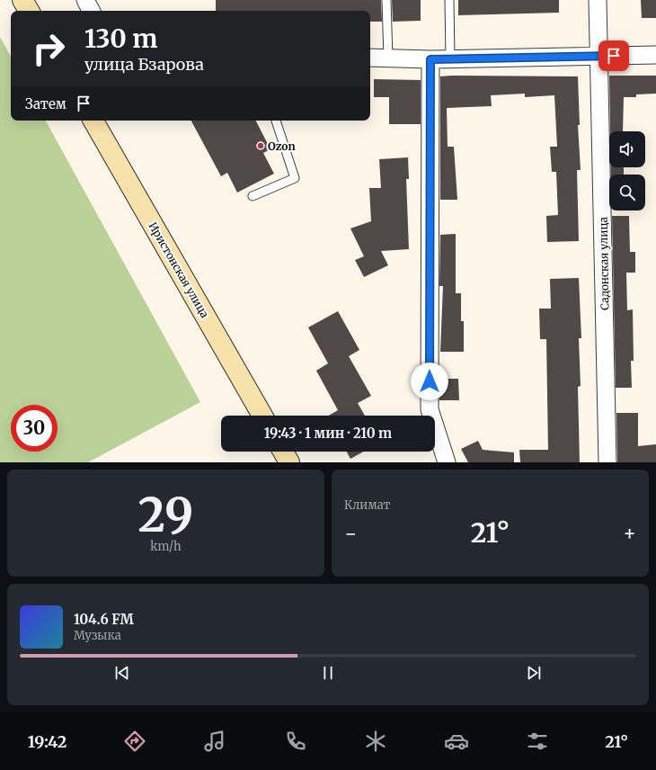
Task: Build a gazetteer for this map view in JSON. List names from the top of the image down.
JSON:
{
  "streets": {
    "main road": ["Иристонская улица"],
    "street": ["Садонская улица"]
  },
  "places": ["Ozon"],
  "page": {
    "turn": ["130 m", "улица Бзарова"],
    "then": "Затем",
    "limit": "30",
    "trip": "19:43 · 1 мин · 210 m",
    "tile": [
      ["29", "km/h"],
      "Климат"
    ],
    "heat": ["−", "21°", "+"],
    "song": ["104.6 FM", "Музыка"],
    "tabs": ["19:42", "21°"]
  }
}
